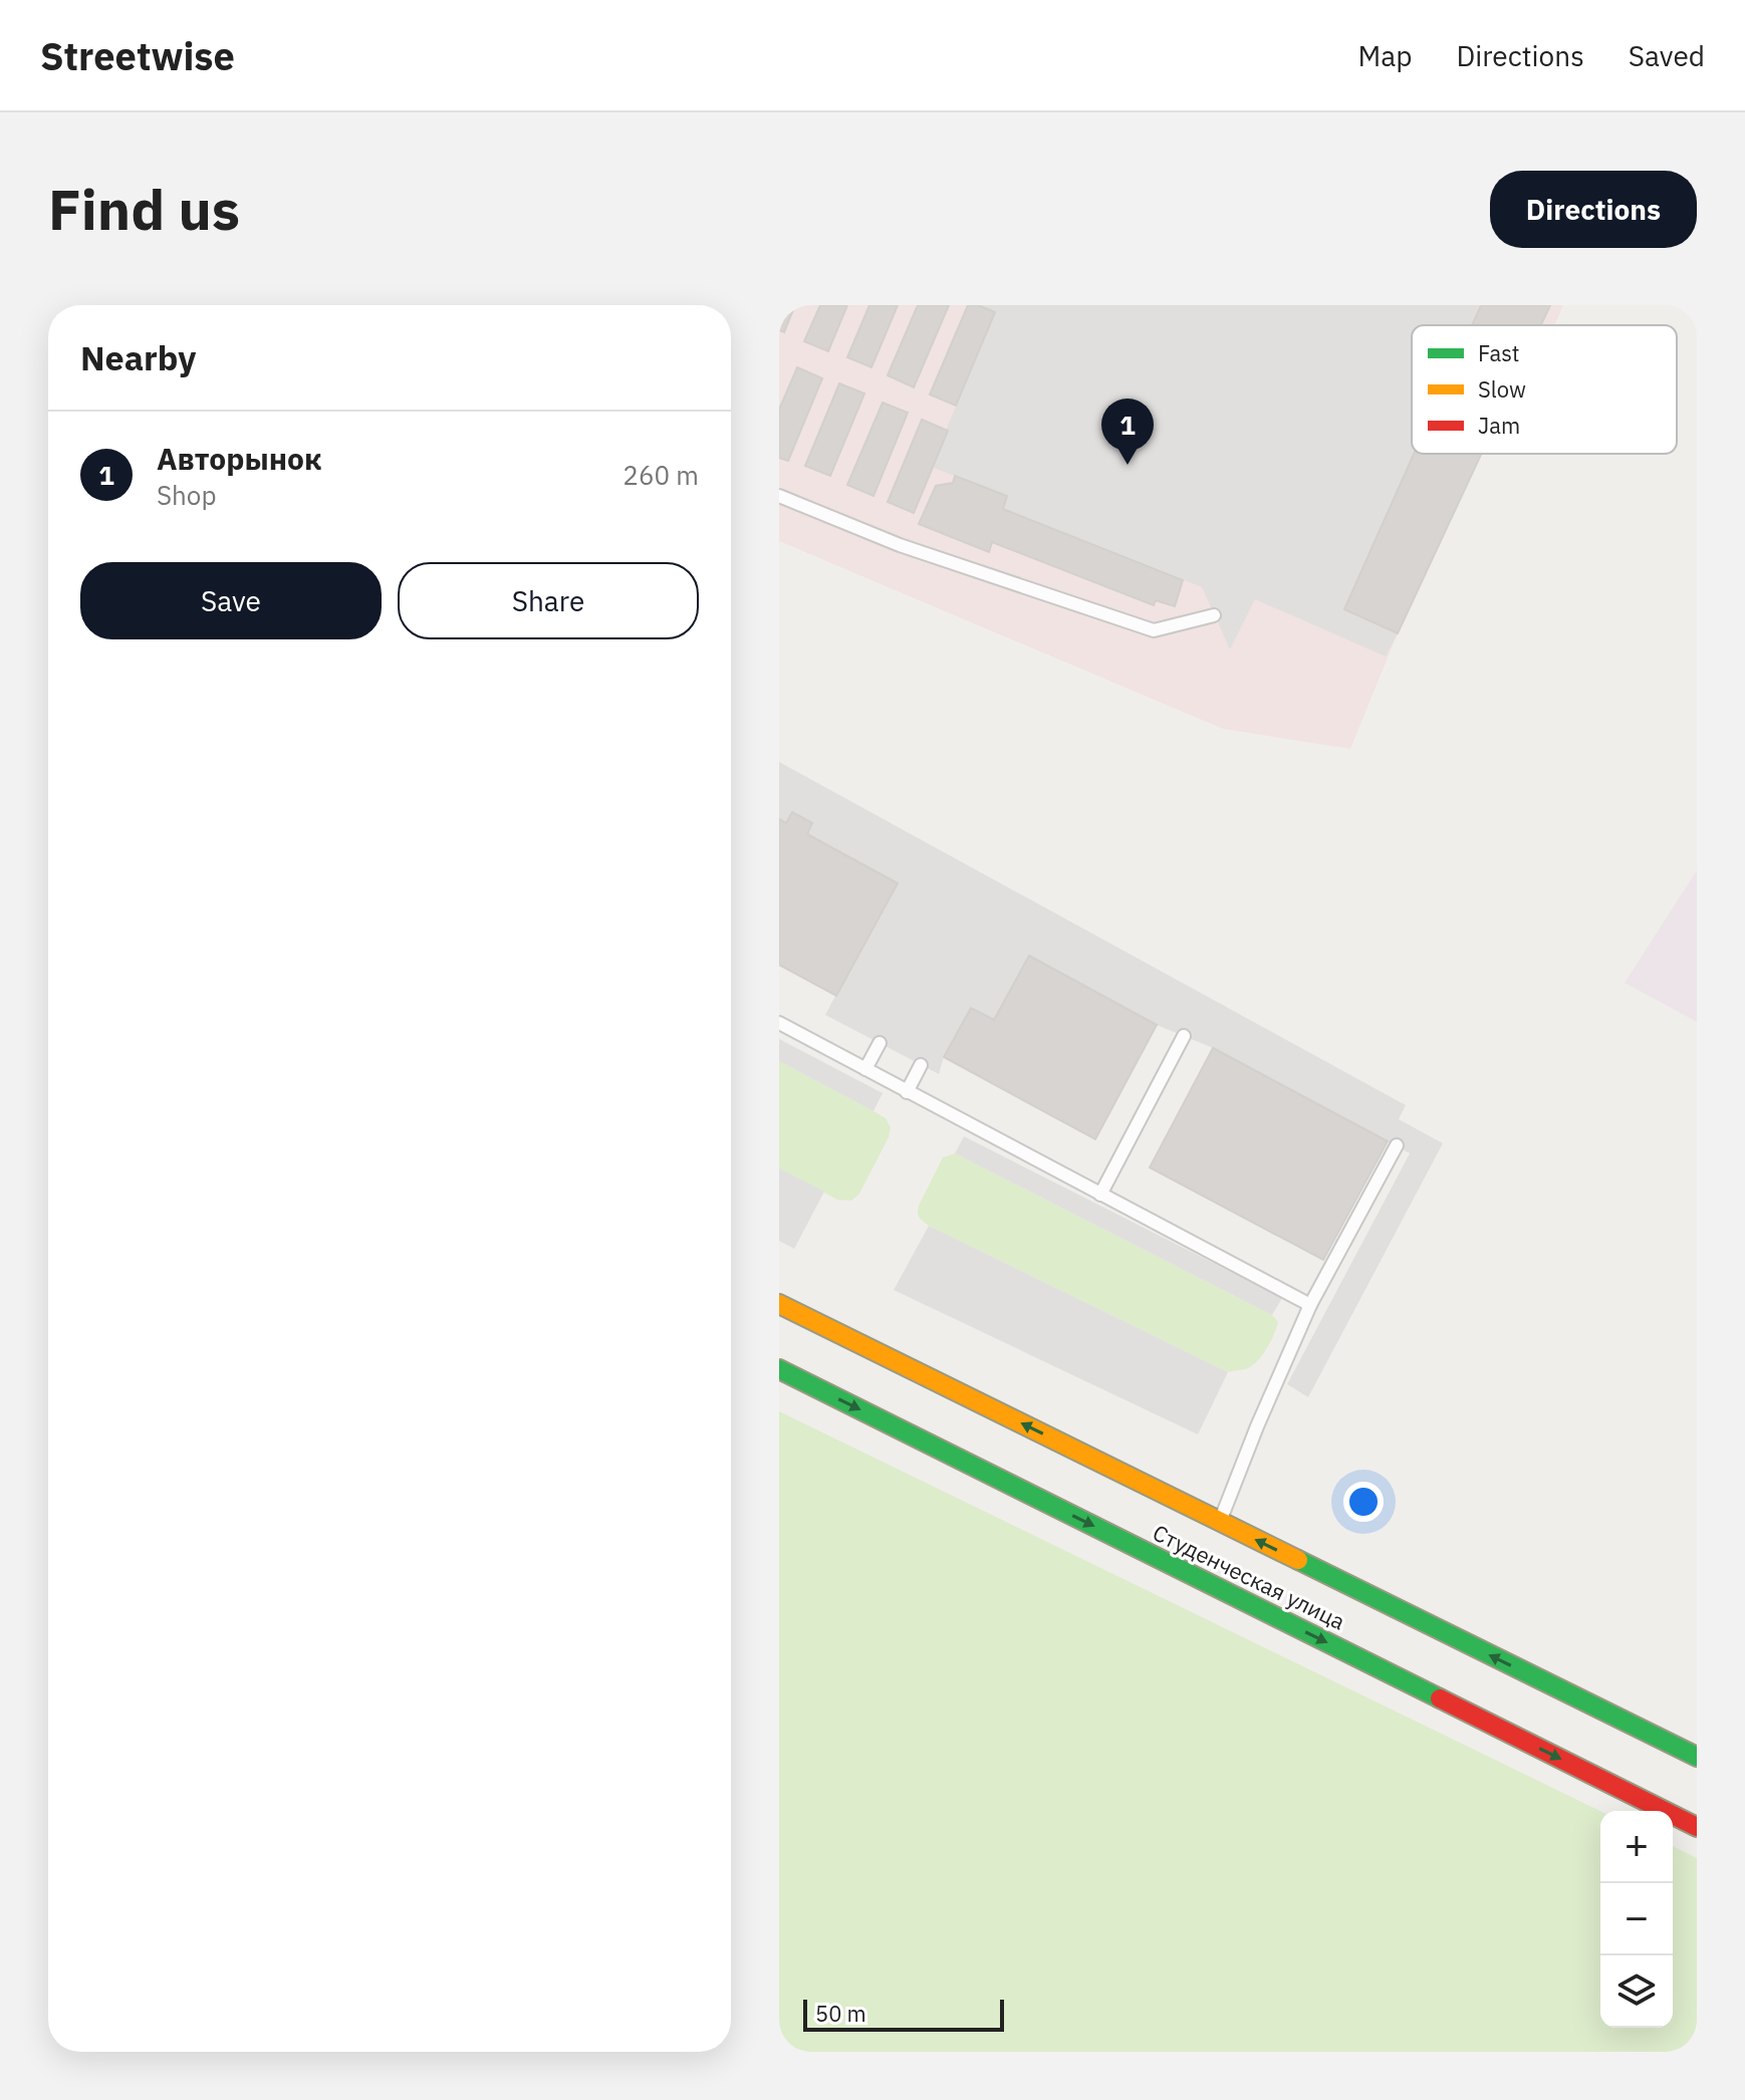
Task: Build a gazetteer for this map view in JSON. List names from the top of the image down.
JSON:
{
  "streets": {
    "main road": ["Студенческая улица"]
  },
  "legend": ["Fast", "Slow", "Jam"],
  "scale_bar": "50 m",
  "page": {
    "header": "Streetwise",
    "nav": ["Map", "Directions", "Saved"],
    "buttons": [
      "Directions",
      ["Save", "Share"]
    ],
    "title": "Find us",
    "heading": "Nearby",
    "pins": "1",
    "list": [
      {
        "mark": "1",
        "name": "Авторынок",
        "note": "Shop",
        "value": "260 m"
      }
    ],
    "map_buttons": ["+", "−"],
    "scale": "50 m"
  }
}
